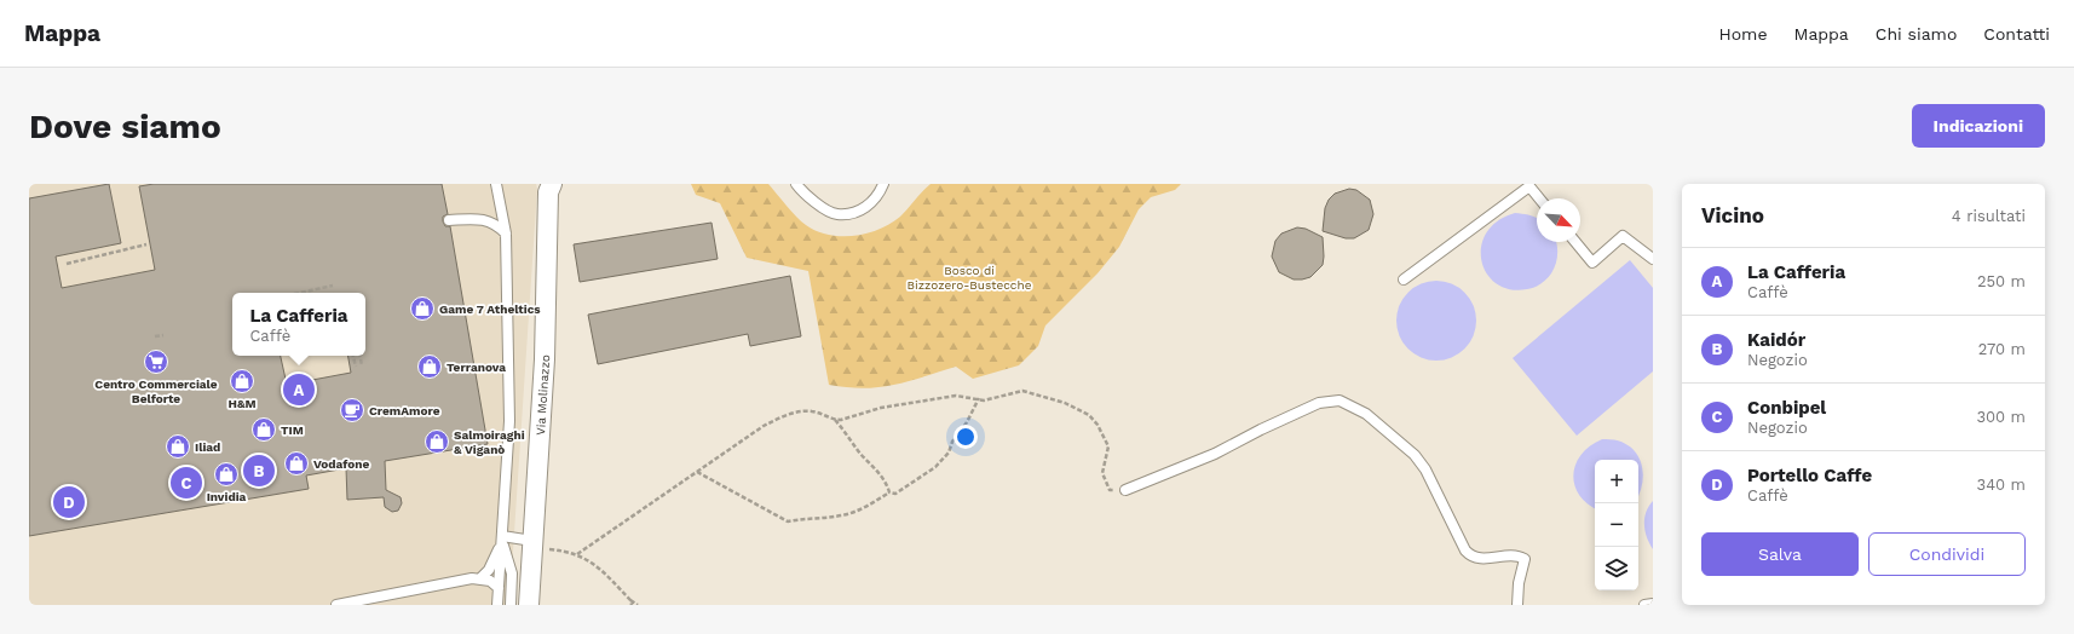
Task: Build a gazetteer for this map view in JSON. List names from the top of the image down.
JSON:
{
  "streets": {
    "street": ["Via Molinazzo"]
  },
  "parks": ["Bosco di Bizzozero-Bustecche"],
  "places": {
    "shop": [
      "Game 7 Atheltics",
      "Terranova",
      "H&M",
      "TIM",
      "Salmoiraghi & Viganò",
      "Iliad",
      "Vodafone",
      "Invidia"
    ],
    "supermarket": ["Centro Commerciale Belforte"],
    "cafe": ["CremAmore"]
  },
  "north": "bottom right",
  "page": {
    "header": "Mappa",
    "nav": [
      "Home",
      "Mappa",
      "Chi siamo",
      "Contatti"
    ],
    "buttons": [
      "Indicazioni",
      ["Salva", "Condividi"]
    ],
    "title": "Dove siamo",
    "heading": ["Vicino", "4 risultati"],
    "list": [
      {
        "mark": "A",
        "name": "La Cafferia",
        "note": "Caffè",
        "value": "250 m"
      },
      {
        "mark": "B",
        "name": "Kaidór",
        "note": "Negozio",
        "value": "270 m"
      },
      {
        "mark": "C",
        "name": "Conbipel",
        "note": "Negozio",
        "value": "300 m"
      },
      {
        "mark": "D",
        "name": "Portello Caffe",
        "note": "Caffè",
        "value": "340 m"
      }
    ],
    "popup": ["La Cafferia", "Caffè"],
    "pins": [
      "A",
      "B",
      "C",
      "D"
    ],
    "map_buttons": ["+", "−"]
  }
}
